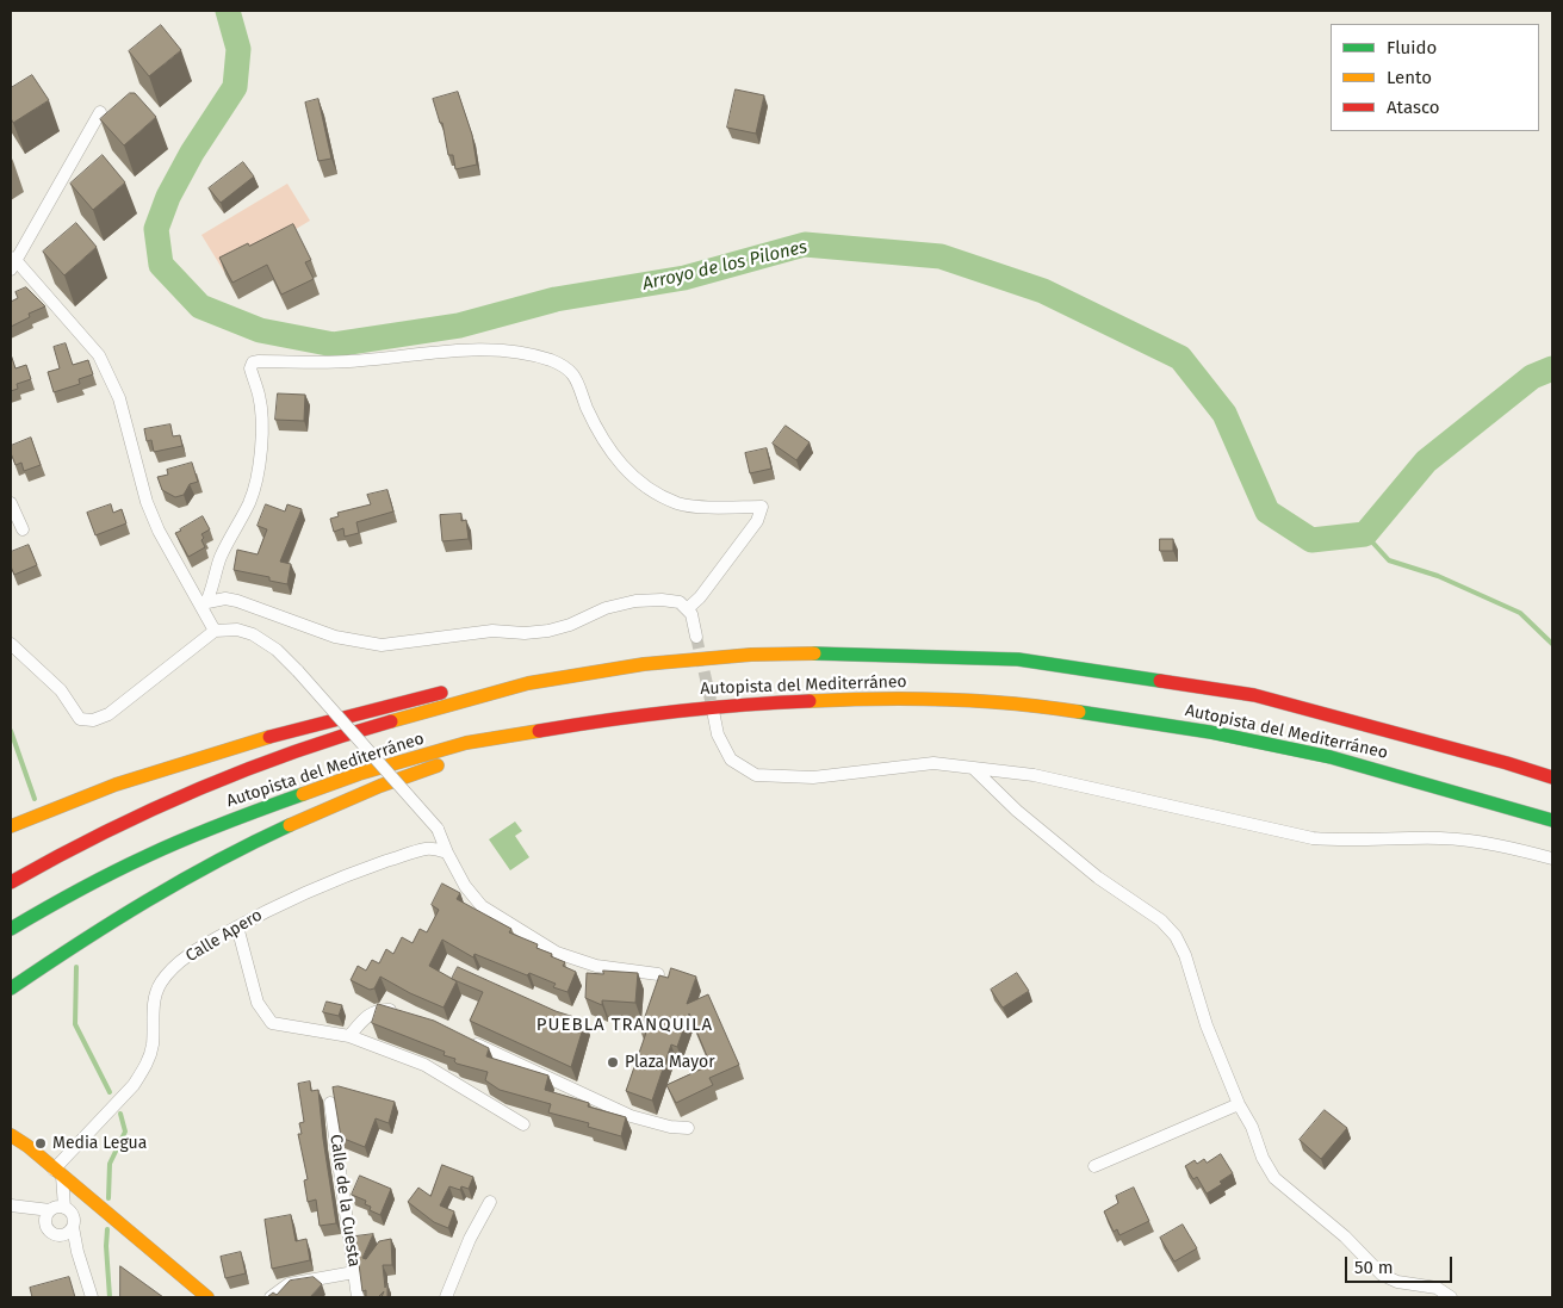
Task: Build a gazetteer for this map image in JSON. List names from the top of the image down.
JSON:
{
  "streets": {
    "main road": ["Autopista del Mediterráneo"],
    "street": ["Calle Apero", "Calle de la Cuesta"]
  },
  "districts": ["PUEBLA TRANQUILA"],
  "water": ["Arroyo de los Pilones"],
  "places": ["Plaza Mayor", "Media Legua"],
  "legend": ["Fluido", "Lento", "Atasco"],
  "scale_bar": "50 m"
}
